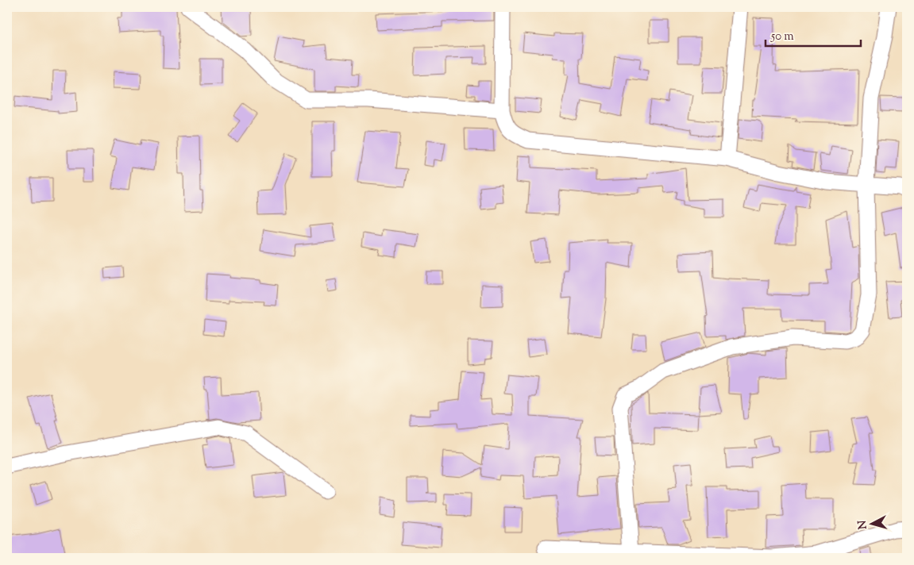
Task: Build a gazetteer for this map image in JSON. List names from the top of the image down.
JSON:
{
  "scale_bar": "50 m",
  "north": "left"
}
